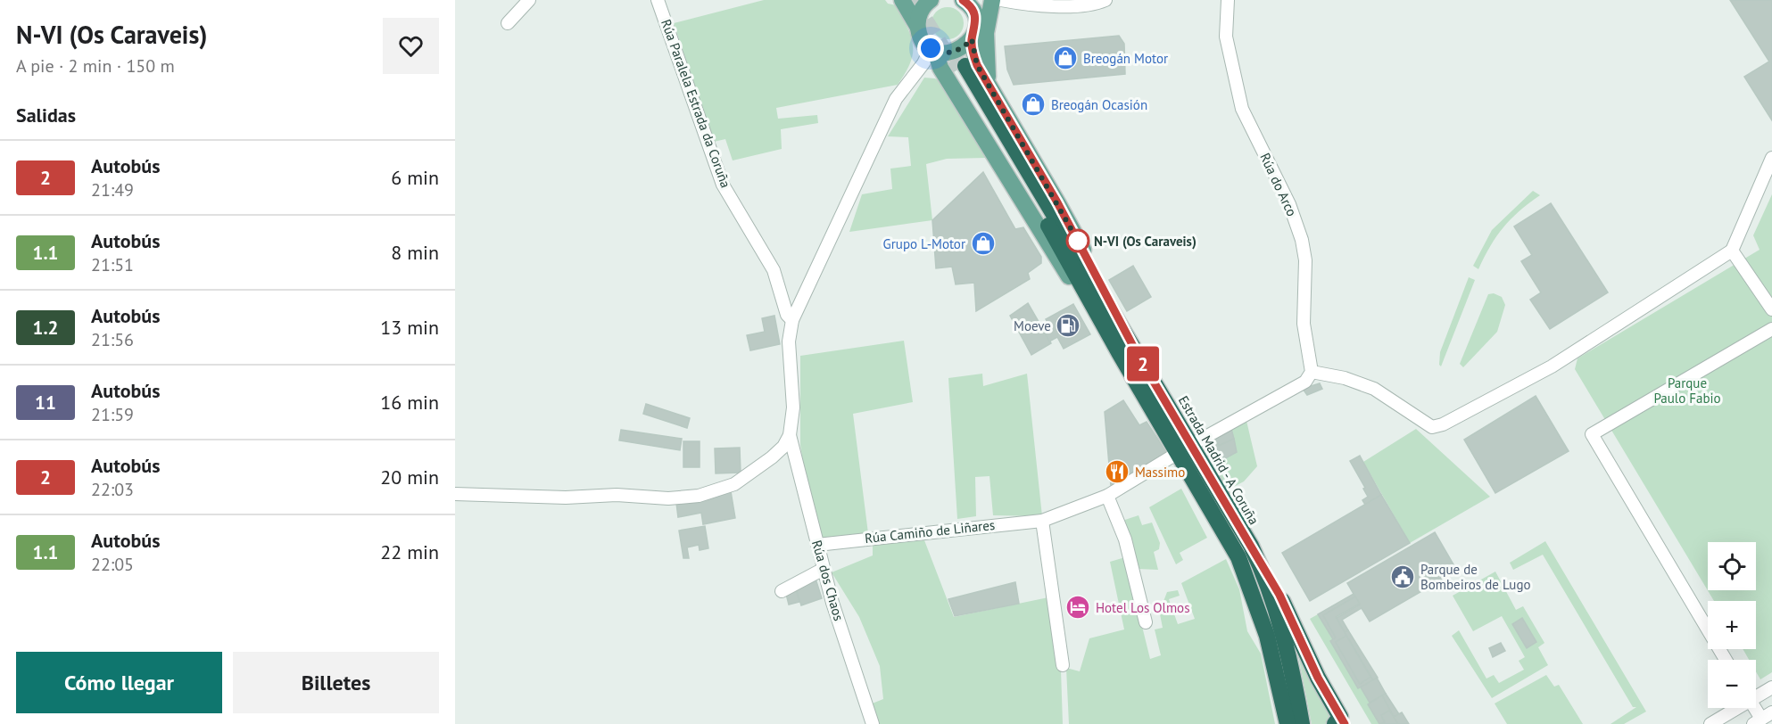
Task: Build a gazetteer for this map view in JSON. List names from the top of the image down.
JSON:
{
  "streets": {
    "highway": ["Estrada Madrid - A Coruña"],
    "street": [
      "Rúa Paralela Estrada da Coruña",
      "Rúa do Arco",
      "Rúa Camiño de Liñares",
      "Rúa dos Chaos"
    ]
  },
  "crossings": [
    ["Estrada Madrid - A Coruña", "Rúa Camiño de Liñares"],
    ["Rúa Camiño de Liñares", "Rúa dos Chaos"]
  ],
  "parks": ["Parque Paulo Fabio"],
  "places": {
    "shop": ["Breogán Motor", "Breogán Ocasión", "Grupo L-Motor"],
    "other": ["N-VI (Os Caraveis)"],
    "fuel station": ["Moeve"],
    "restaurant": ["Massimo"],
    "public building": ["Parque de Bombeiros de Lugo"],
    "hotel": ["Hotel Los Olmos"]
  },
  "lines": ["bus line 2"],
  "page": {
    "heading": [
      ["N-VI (Os Caraveis)", "A pie · 2 min · 150 m"],
      "Salidas"
    ],
    "on_map": "2",
    "list": [
      {
        "mark": "2",
        "name": "Autobús",
        "note": "21:49",
        "value": "6 min"
      },
      {
        "mark": "1.1",
        "name": "Autobús",
        "note": "21:51",
        "value": "8 min"
      },
      {
        "mark": "1.2",
        "name": "Autobús",
        "note": "21:56",
        "value": "13 min"
      },
      {
        "mark": "11",
        "name": "Autobús",
        "note": "21:59",
        "value": "16 min"
      },
      {
        "mark": "2",
        "name": "Autobús",
        "note": "22:03",
        "value": "20 min"
      },
      {
        "mark": "1.1",
        "name": "Autobús",
        "note": "22:05",
        "value": "22 min"
      }
    ],
    "map_buttons": ["+", "−"],
    "buttons": ["Cómo llegar", "Billetes"]
  }
}
